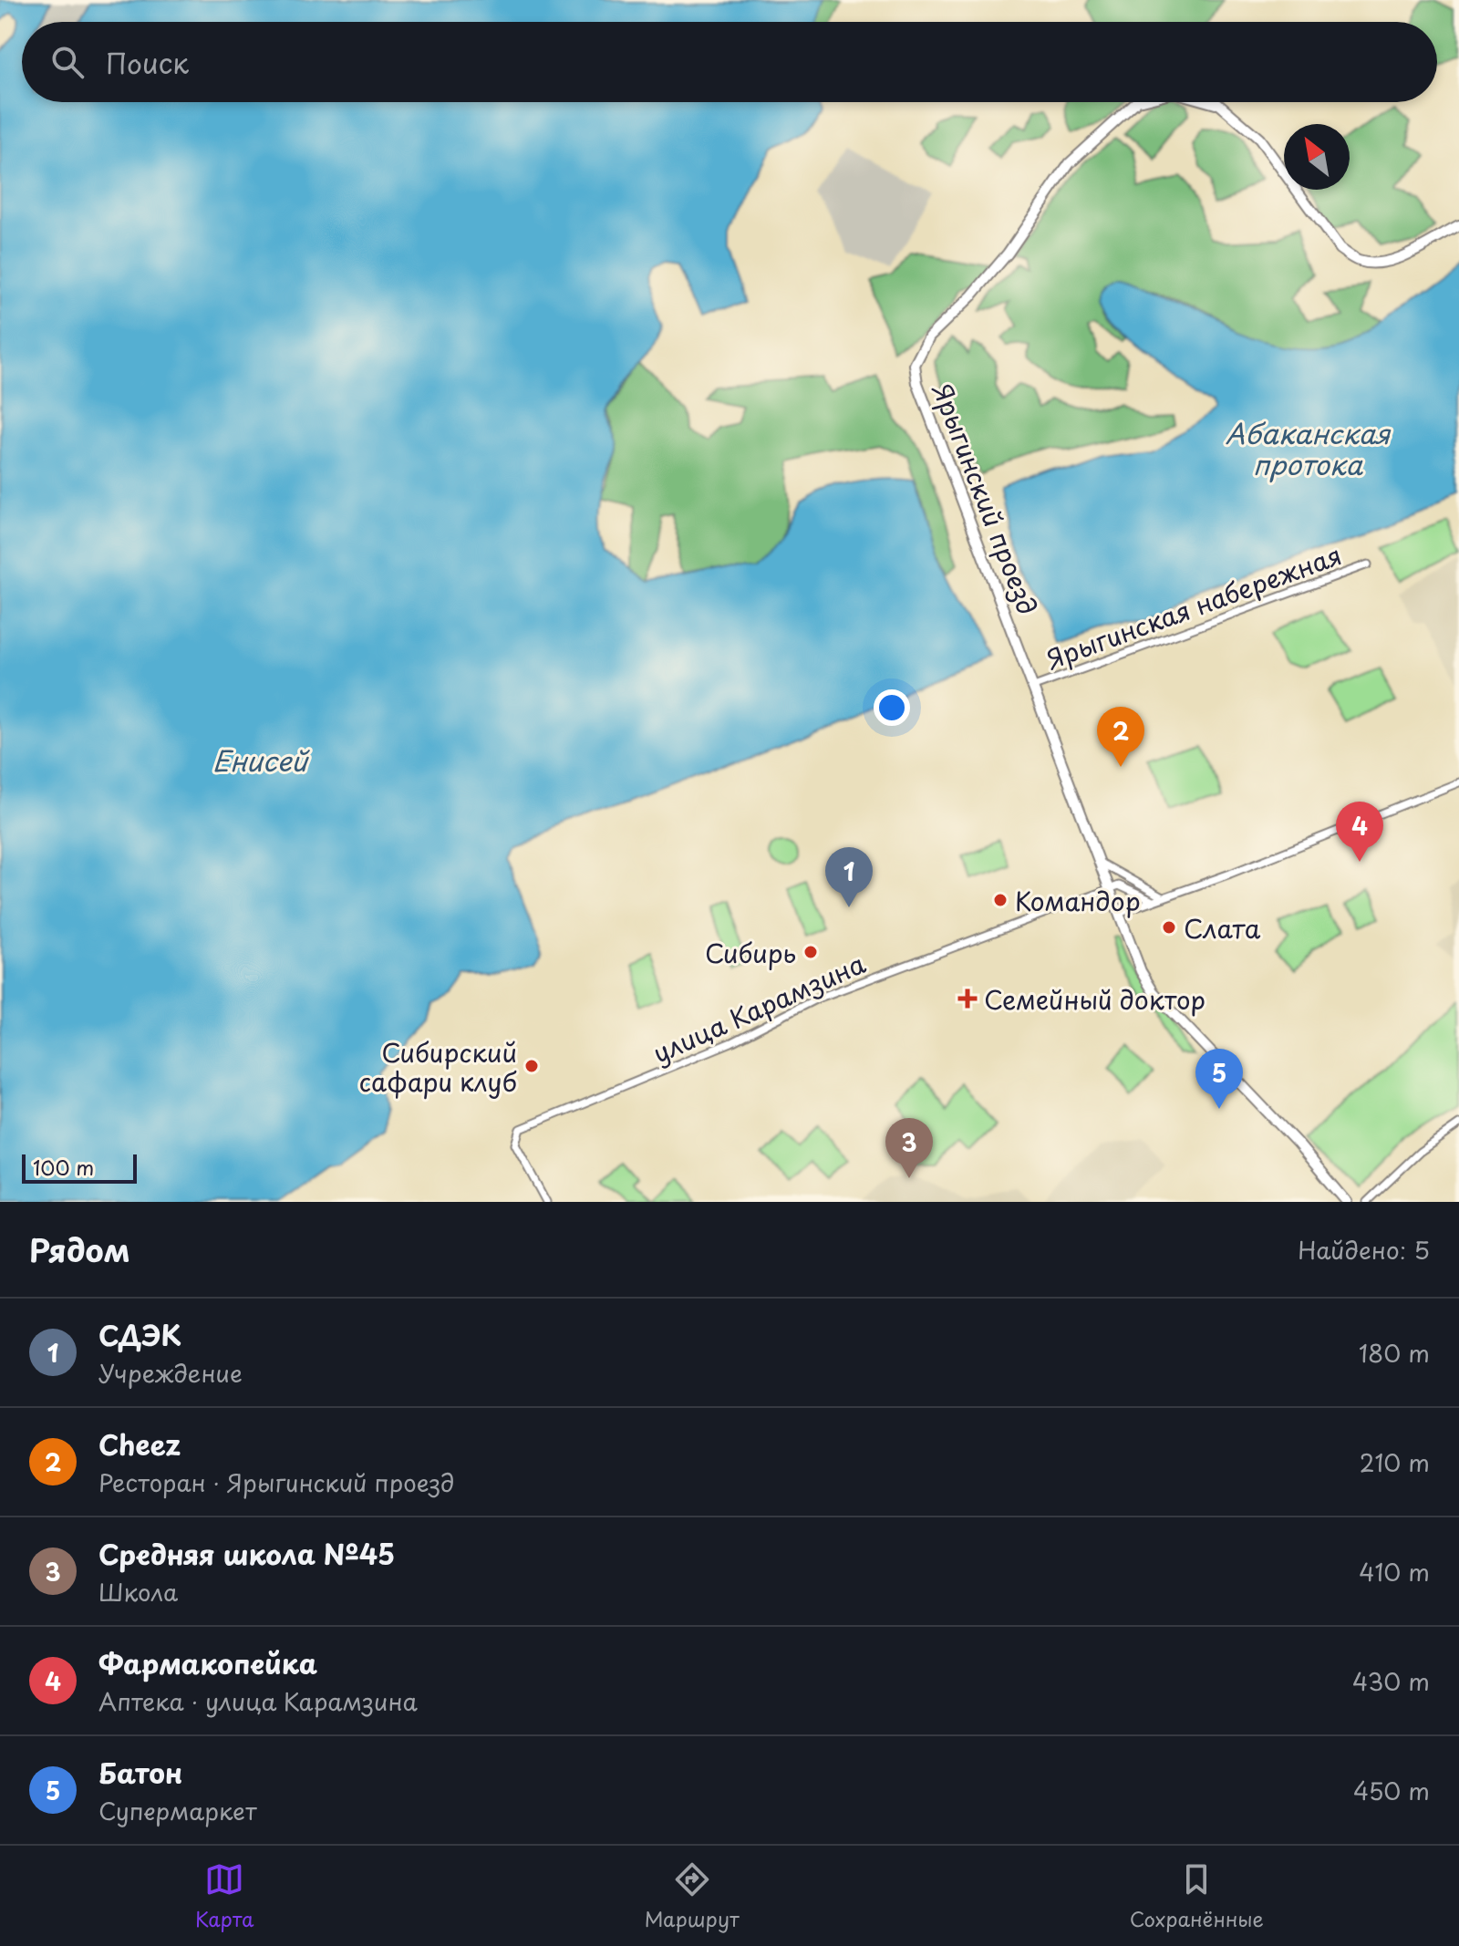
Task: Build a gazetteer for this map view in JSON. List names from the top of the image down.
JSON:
{
  "streets": {
    "main road": ["Ярыгинский проезд"],
    "street": ["Ярыгинская набережная", "улица Карамзина"]
  },
  "crossings": [
    ["Ярыгинский проезд", "Ярыгинская набережная"],
    ["Ярыгинский проезд", "улица Карамзина"]
  ],
  "water": ["Абаканская протока", "Енисей"],
  "places": {
    "other": [
      "Командор",
      "Слата",
      "Сибирь",
      "Сибирский сафари клуб"
    ],
    "health": ["Семейный доктор"]
  },
  "scale_bar": "100 m",
  "north": "top left",
  "page": {
    "search": "Поиск",
    "pins": [
      "2",
      "4",
      "1",
      "5",
      "3"
    ],
    "scale": "100 m",
    "heading": ["Рядом", "Найдено: 5"],
    "list": [
      {
        "mark": "1",
        "name": "СДЭК",
        "note": "Учреждение",
        "value": "180 m"
      },
      {
        "mark": "2",
        "name": "Cheez",
        "note": "Ресторан · Ярыгинский проезд",
        "value": "210 m"
      },
      {
        "mark": "3",
        "name": "Средняя школа №45",
        "note": "Школа",
        "value": "410 m"
      },
      {
        "mark": "4",
        "name": "Фармакопейка",
        "note": "Аптека · улица Карамзина",
        "value": "430 m"
      },
      {
        "mark": "5",
        "name": "Батон",
        "note": "Супермаркет",
        "value": "450 m"
      }
    ],
    "nav": ["Карта", "Маршрут", "Сохранённые"]
  }
}
